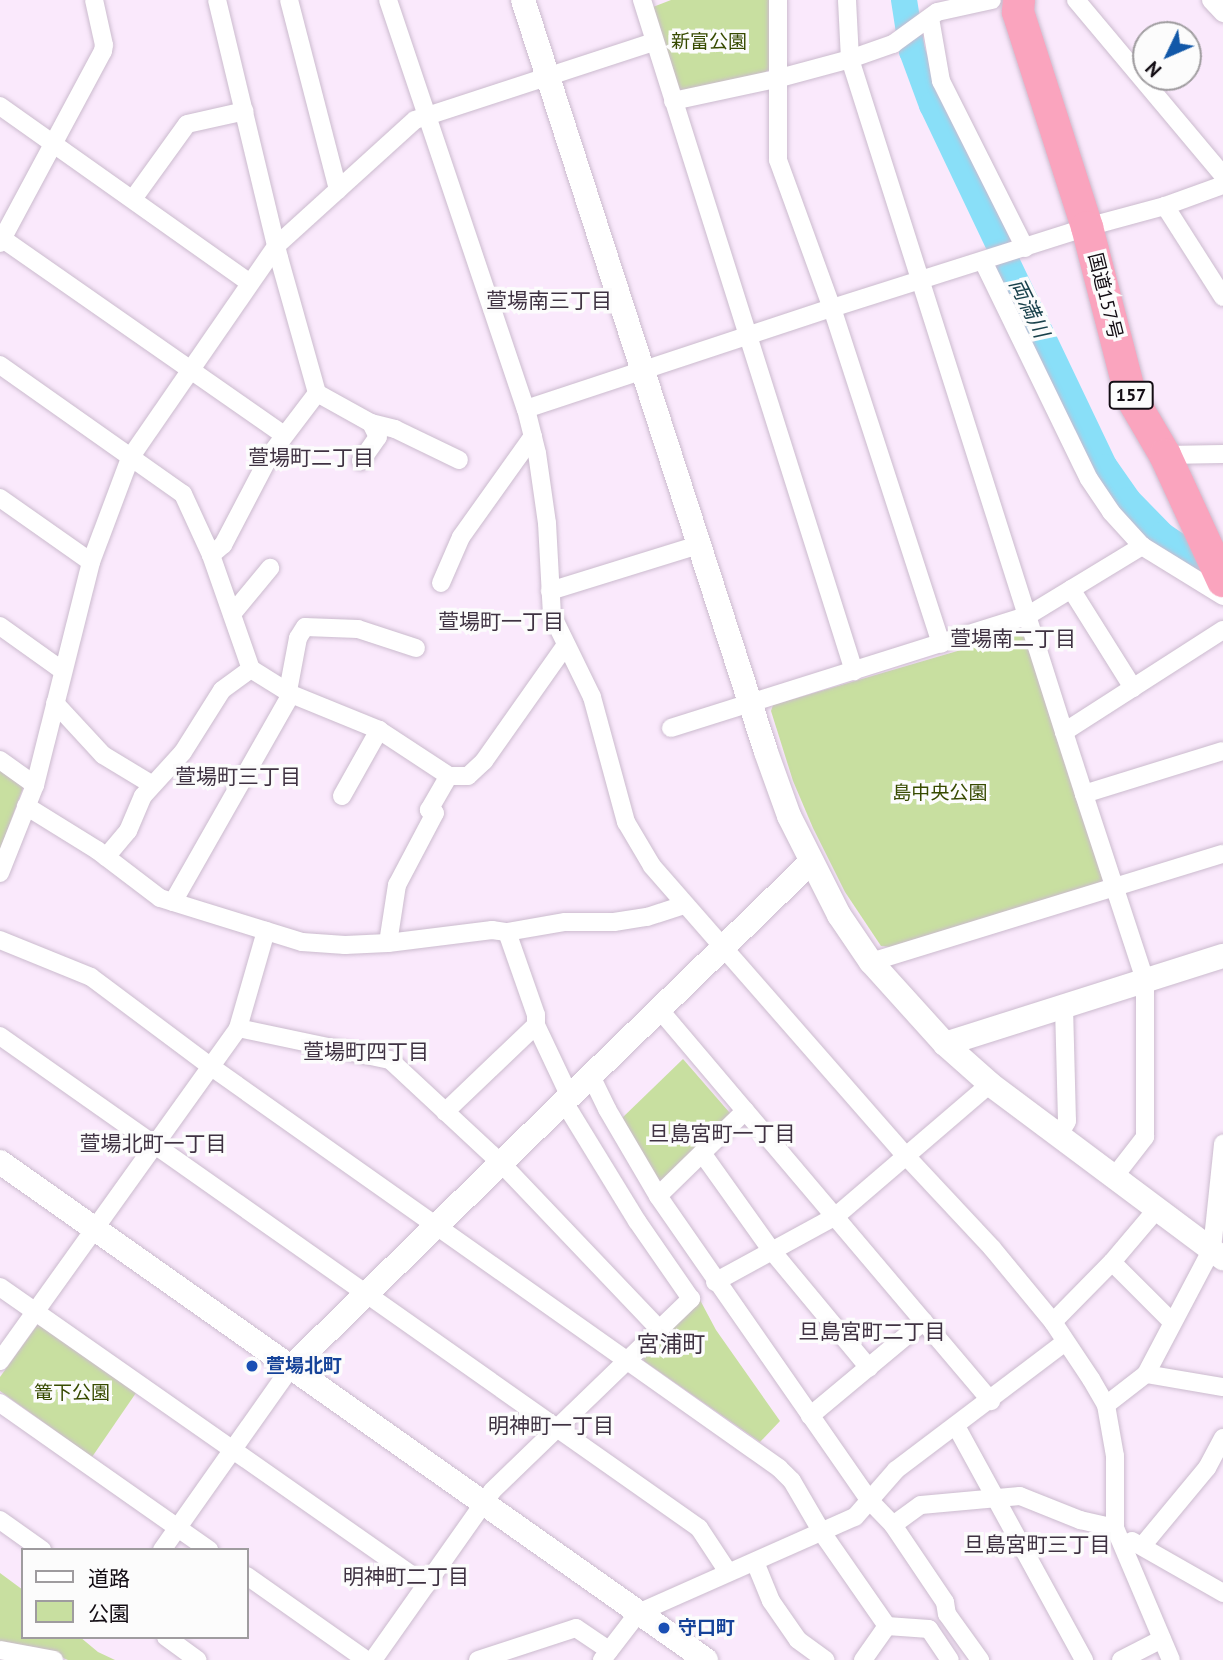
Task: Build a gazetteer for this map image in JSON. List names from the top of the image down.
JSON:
{
  "streets": {
    "highway": ["国道157号", "157"]
  },
  "districts": [
    "萱場南三丁目",
    "萱場町二丁目",
    "萱場町一丁目",
    "萱場南二丁目",
    "萱場町三丁目",
    "萱場町四丁目",
    "旦島宮町一丁目",
    "萱場北町一丁目",
    "旦島宮町二丁目",
    "宮浦町",
    "明神町一丁目",
    "旦島宮町三丁目",
    "明神町二丁目"
  ],
  "water": ["両満川"],
  "parks": ["新富公園", "島中央公園", "篭下公園"],
  "places": ["萱場北町", "守口町"],
  "legend": ["道路", "公園"],
  "north": "bottom left"
}
